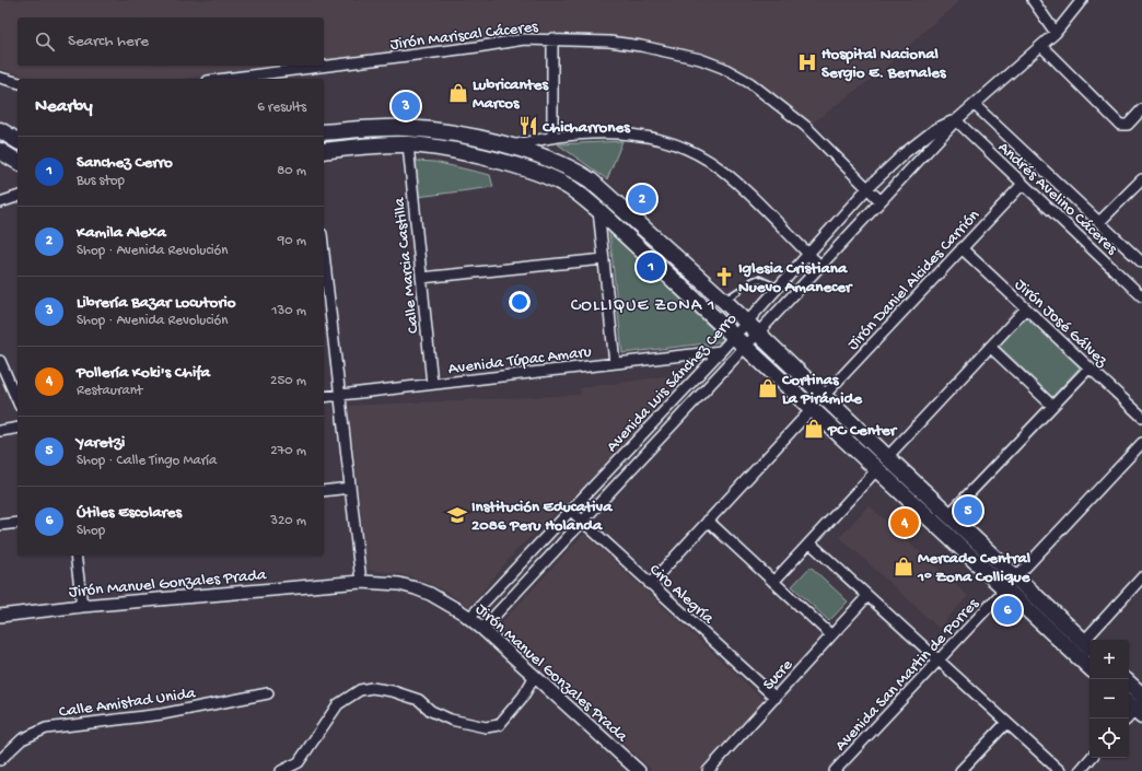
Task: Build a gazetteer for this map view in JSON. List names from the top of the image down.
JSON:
{
  "streets": {
    "street": [
      "Jirón Mariscal Cáceres",
      "Andrés Avelino Cáceres",
      "Calle Marcia Castilla",
      "Jirón Daniel Alcides Carrión",
      "Jirón José Gálvez",
      "Avenida Túpac Amaru",
      "Avenida Luis Sánchez Cerro",
      "Jirón Manuel Gonzales Prada",
      "Ciro Alegría",
      "Sucre",
      "Avenida San Martin de Porres",
      "Calle Amistad Unida"
    ]
  },
  "crossings": [
    ["Jirón Mariscal Cáceres", "Avenida Luis Sánchez Cerro"],
    ["Andrés Avelino Cáceres", "Jirón Daniel Alcides Carrión"],
    ["Andrés Avelino Cáceres", "Avenida Luis Sánchez Cerro"],
    ["Calle Marcia Castilla", "Avenida Túpac Amaru"],
    ["Jirón Daniel Alcides Carrión", "Jirón José Gálvez"],
    ["Avenida Túpac Amaru", "Avenida Luis Sánchez Cerro"],
    ["Avenida Luis Sánchez Cerro", "Jirón Manuel Gonzales Prada"],
    ["Avenida Luis Sánchez Cerro", "Ciro Alegría"],
    ["Ciro Alegría", "Sucre"]
  ],
  "districts": ["COLLIQUE ZONA 1"],
  "places": {
    "hospital": ["Hospital Nacional Sergio E. Bernales"],
    "shop": [
      "Lubricantes Marcos",
      "Cortinas La Pirámide",
      "PC Center",
      "Mercado Central 1° Zona Collique"
    ],
    "restaurant": ["Chicharrones"],
    "church": ["Iglesia Cristiana Nuevo Amanecer"],
    "school or university": ["Institución Educativa 2086 Peru Holanda"]
  },
  "page": {
    "search": "Search here",
    "heading": ["Nearby", "6 results"],
    "pins": [
      "3",
      "2",
      "1",
      "5",
      "4",
      "6"
    ],
    "list": [
      {
        "mark": "1",
        "name": "Sanchez Cerro",
        "note": "Bus stop",
        "value": "80 m"
      },
      {
        "mark": "2",
        "name": "Kamila Alexa",
        "note": "Shop · Avenida Revolución",
        "value": "90 m"
      },
      {
        "mark": "3",
        "name": "Librería Bazar Locutorio",
        "note": "Shop · Avenida Revolución",
        "value": "130 m"
      },
      {
        "mark": "4",
        "name": "Pollería Koki's Chifa",
        "note": "Restaurant",
        "value": "250 m"
      },
      {
        "mark": "5",
        "name": "Yaretzi",
        "note": "Shop · Calle Tingo María",
        "value": "270 m"
      },
      {
        "mark": "6",
        "name": "Útiles Escolares",
        "note": "Shop",
        "value": "320 m"
      }
    ],
    "map_buttons": ["+", "−"]
  }
}
